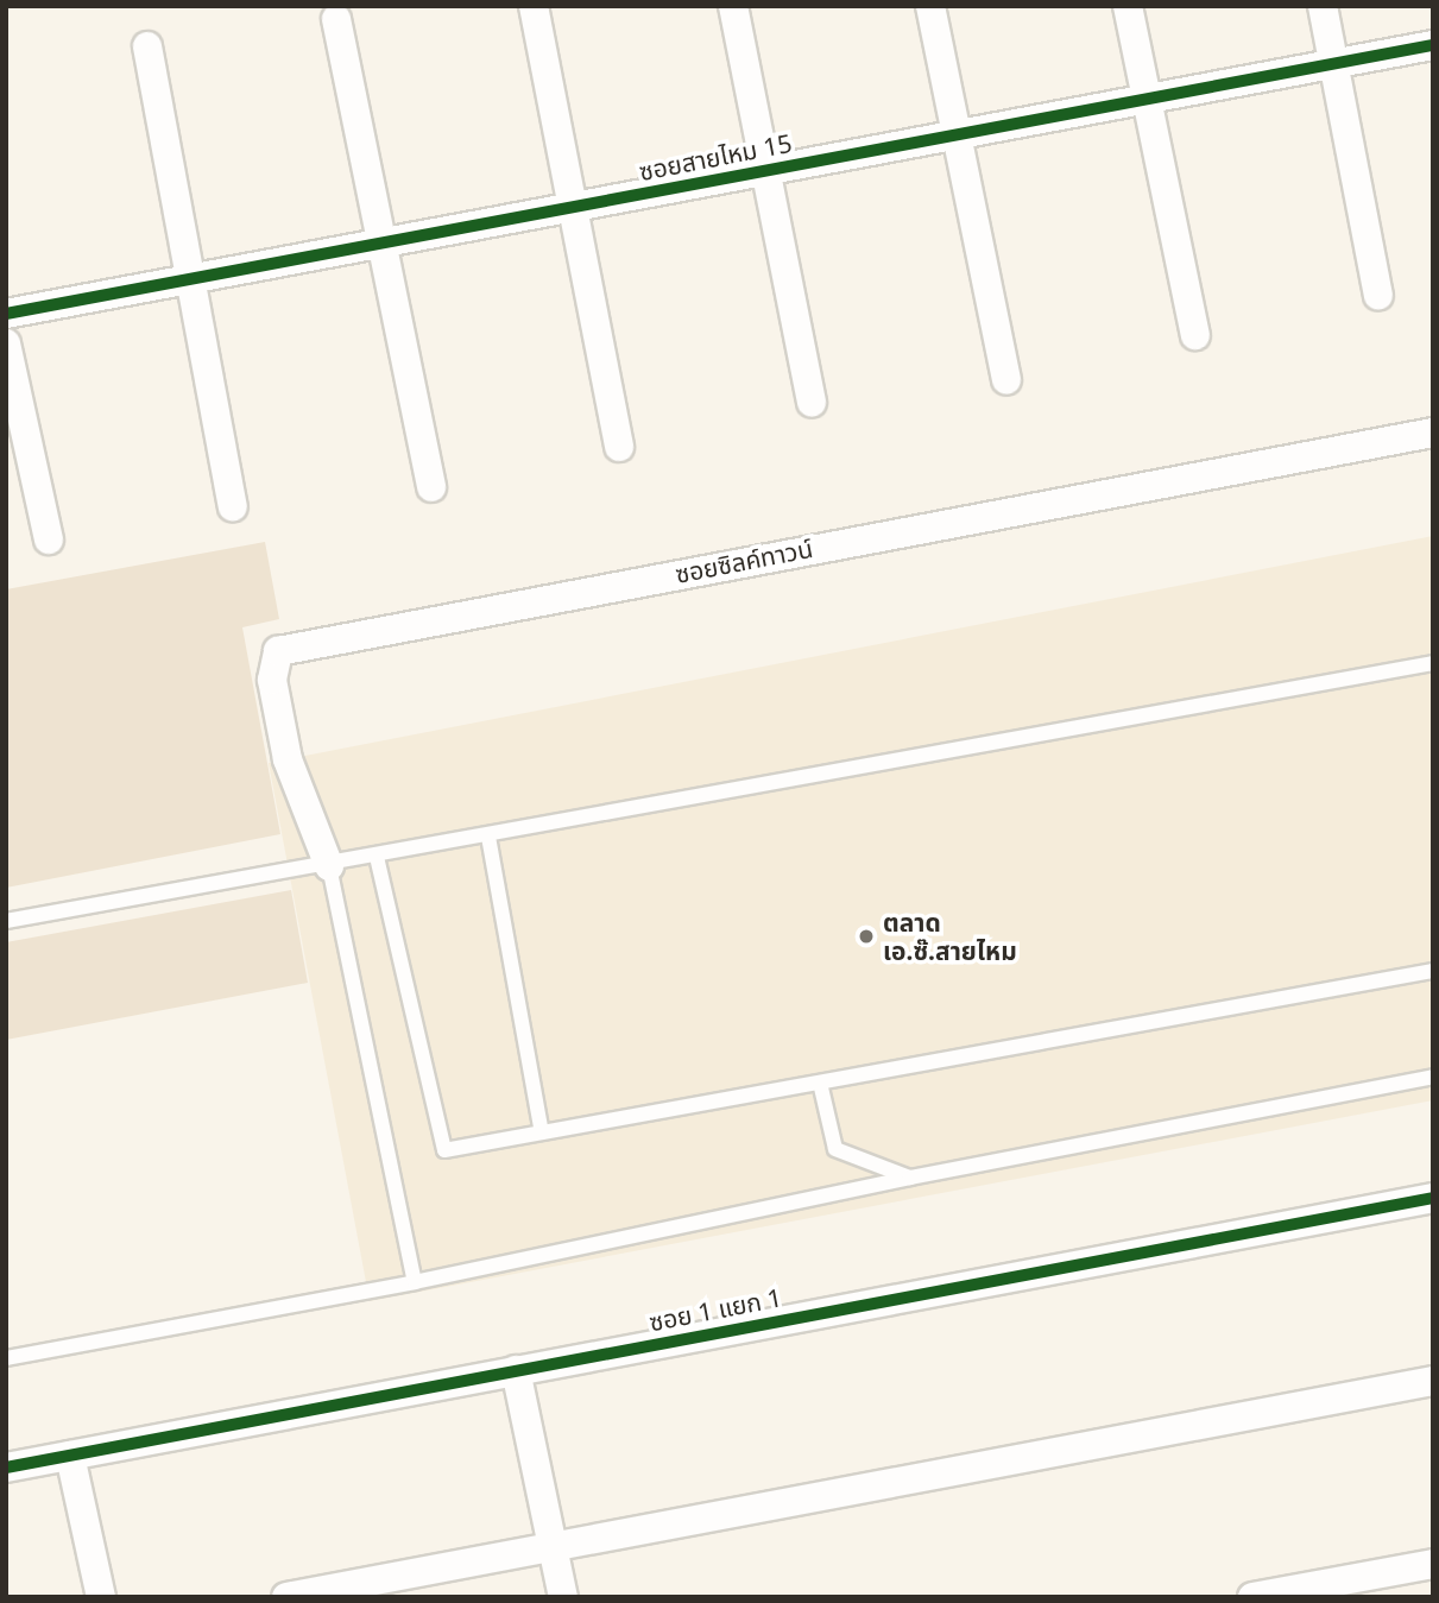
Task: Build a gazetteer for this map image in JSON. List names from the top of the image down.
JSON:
{
  "streets": {
    "street": ["ซอยสายไหม 15", "ซอยซิลค์ทาวน์", "ซอย 1 แยก 1"]
  },
  "places": ["ตลาด เอ.ซ๊.สายไหม"]
}
